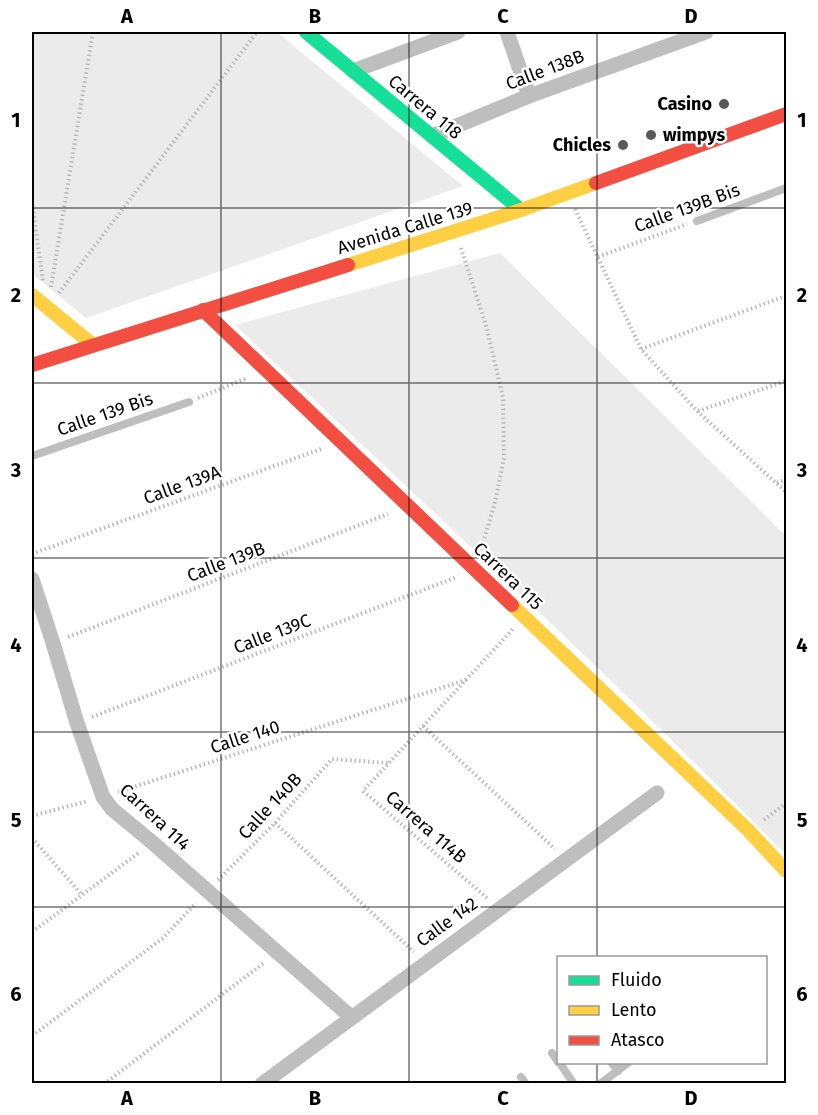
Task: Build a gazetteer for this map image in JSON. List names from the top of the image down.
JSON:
{
  "streets": {
    "street": [
      "Calle 138B",
      "Carrera 118",
      "Avenida Calle 139",
      "Carrera 115",
      "Carrera 114",
      "Calle 142"
    ],
    "lane": ["Calle 139B Bis", "Calle 139 Bis"],
    "path": [
      "Calle 139A",
      "Calle 139B",
      "Calle 139C",
      "Calle 140",
      "Calle 140B",
      "Carrera 114B"
    ]
  },
  "crossings": [
    ["Calle 138B", "Carrera 118"],
    ["Carrera 118", "Avenida Calle 139"],
    ["Avenida Calle 139", "Carrera 115"],
    ["Calle 139A", "Carrera 115"],
    ["Calle 139B", "Carrera 115"],
    ["Calle 139B", "Carrera 114"],
    ["Carrera 115", "Calle 139C"],
    ["Calle 139C", "Carrera 114"],
    ["Calle 140", "Carrera 114"],
    ["Calle 140B", "Carrera 114"],
    ["Calle 140B", "Carrera 114B"],
    ["Carrera 114", "Calle 142"],
    ["Carrera 114B", "Calle 142"]
  ],
  "places": ["Casino", "wimpys", "Chicles"],
  "legend": ["Fluido", "Lento", "Atasco"],
  "grid": {
    "columns": [
      "A",
      "B",
      "C",
      "D"
    ],
    "rows": [
      "1",
      "2",
      "3",
      "4",
      "5",
      "6"
    ]
  }
}
